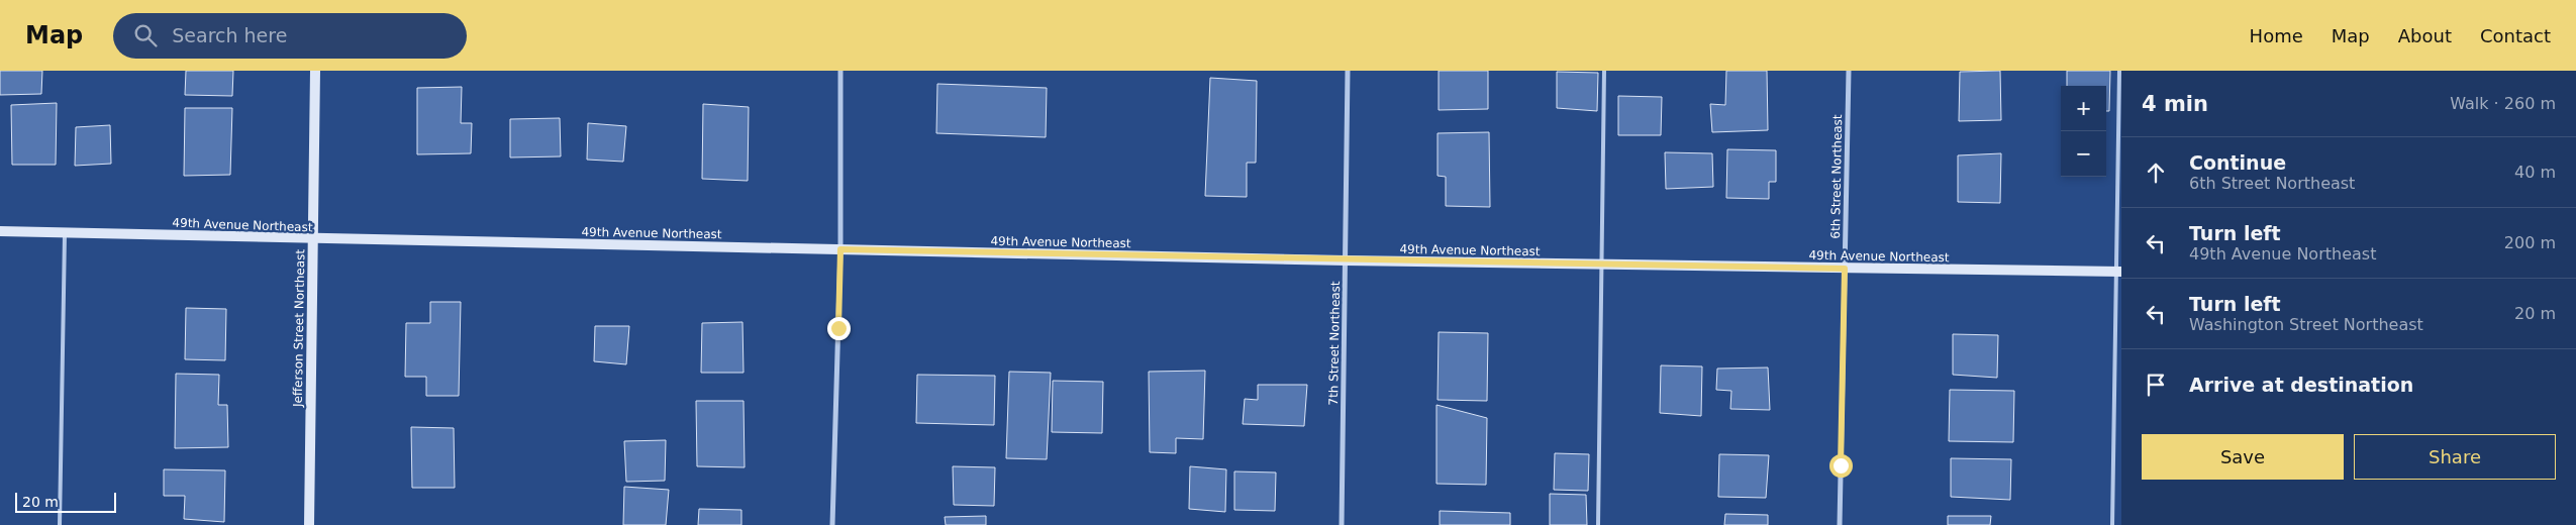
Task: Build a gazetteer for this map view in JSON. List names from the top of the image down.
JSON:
{
  "streets": {
    "street": [
      "6th Street Northeast",
      "49th Avenue Northeast",
      "Jefferson Street Northeast",
      "7th Street Northeast"
    ]
  },
  "crossings": [
    ["6th Street Northeast", "49th Avenue Northeast"],
    ["49th Avenue Northeast", "Jefferson Street Northeast"],
    ["49th Avenue Northeast", "7th Street Northeast"]
  ],
  "scale_bar": "20 m",
  "page": {
    "header": "Map",
    "search": "Search here",
    "nav": [
      "Home",
      "Map",
      "About",
      "Contact"
    ],
    "heading": ["4 min", "Walk · 260 m"],
    "map_buttons": ["+", "−"],
    "list": [
      ["Continue", "6th Street Northeast", "40 m"],
      ["Turn left", "49th Avenue Northeast", "200 m"],
      ["Turn left", "Washington Street Northeast", "20 m"],
      "Arrive at destination"
    ],
    "buttons": ["Save", "Share"],
    "scale": "20 m"
  }
}
